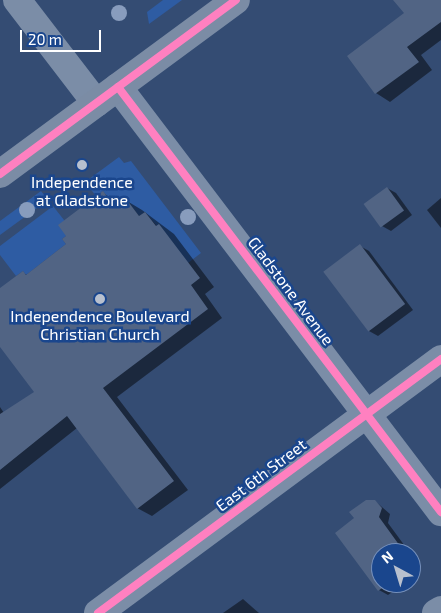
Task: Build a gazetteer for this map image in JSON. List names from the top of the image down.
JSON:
{
  "streets": {
    "street": ["Gladstone Avenue", "East 6th Street"]
  },
  "crossings": [
    ["Gladstone Avenue", "East 6th Street"]
  ],
  "places": ["Independence at Gladstone", "Independence Boulevard Christian Church"],
  "scale_bar": "20 m",
  "north": "top left"
}
